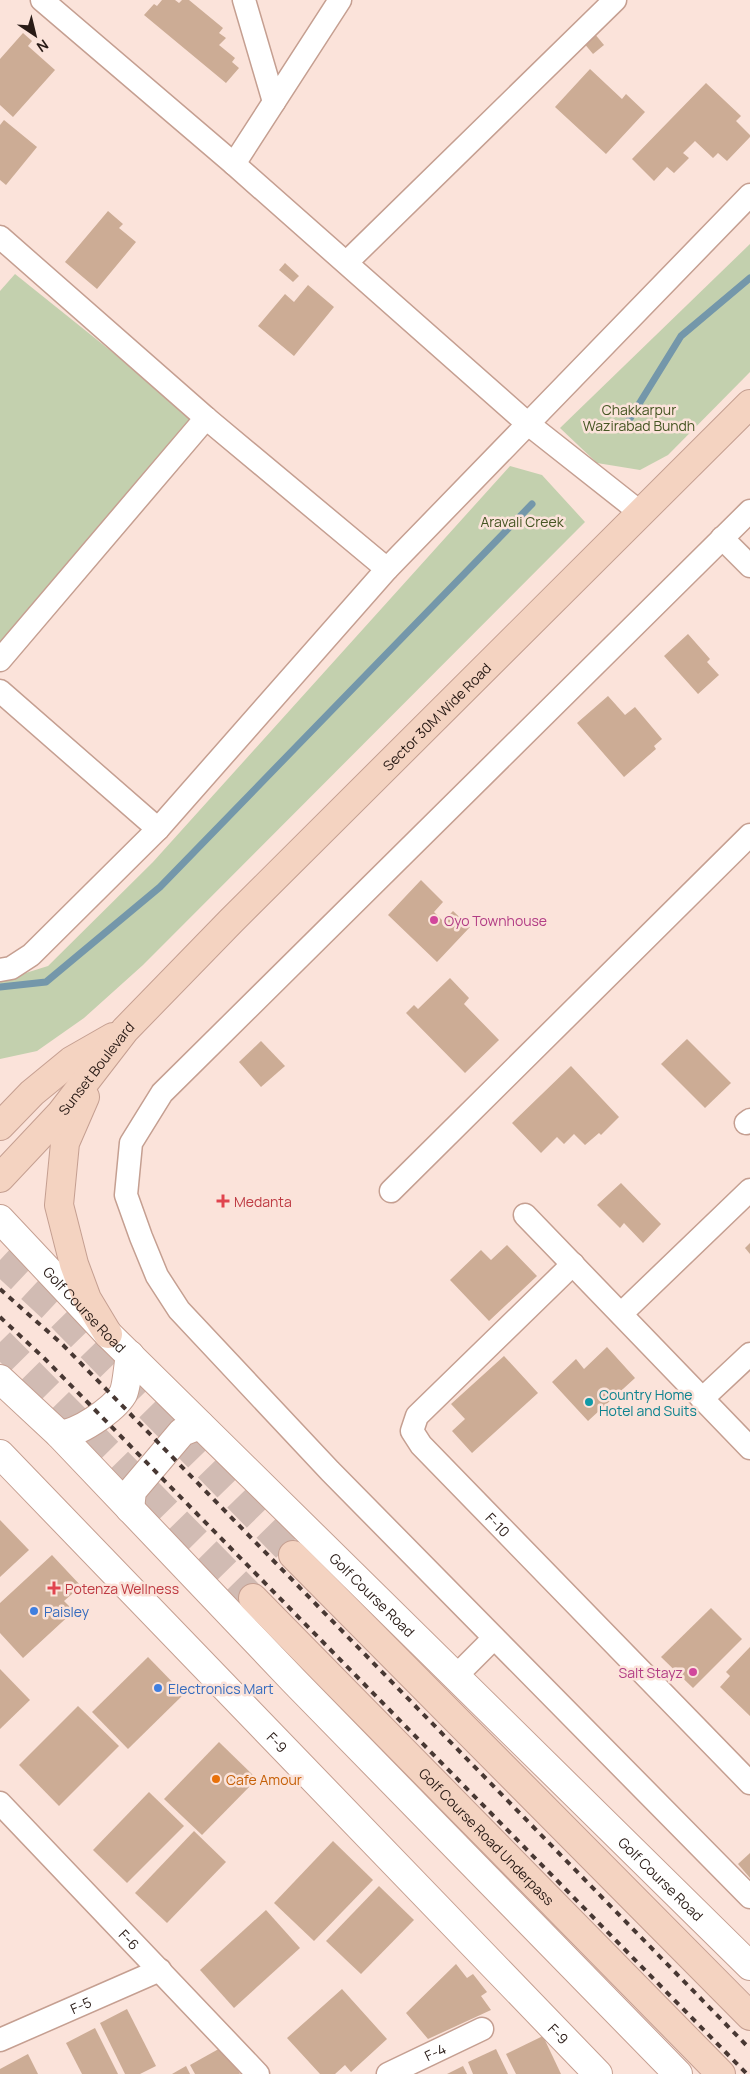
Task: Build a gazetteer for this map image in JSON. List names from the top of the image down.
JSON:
{
  "streets": {
    "main road": ["Sector 30M Wide Road", "Sunset Boulevard", "Golf Course Road Underpass"],
    "street": [
      "Golf Course Road",
      "F-10",
      "F-9",
      "F-6",
      "F-5",
      "F-4"
    ]
  },
  "crossings": [
    ["Sector 30M Wide Road", "Sunset Boulevard"],
    ["F-6", "F-5"]
  ],
  "parks": ["Chakkarpur Wazirabad Bundh", "Aravali Creek"],
  "places": {
    "other": [
      "Oyo Townhouse",
      "Country Home Hotel and Suits",
      "Paisley",
      "Salt Stayz",
      "Electronics Mart",
      "Cafe Amour"
    ],
    "health": ["Medanta", "Potenza Wellness"]
  },
  "north": "bottom right"
}
